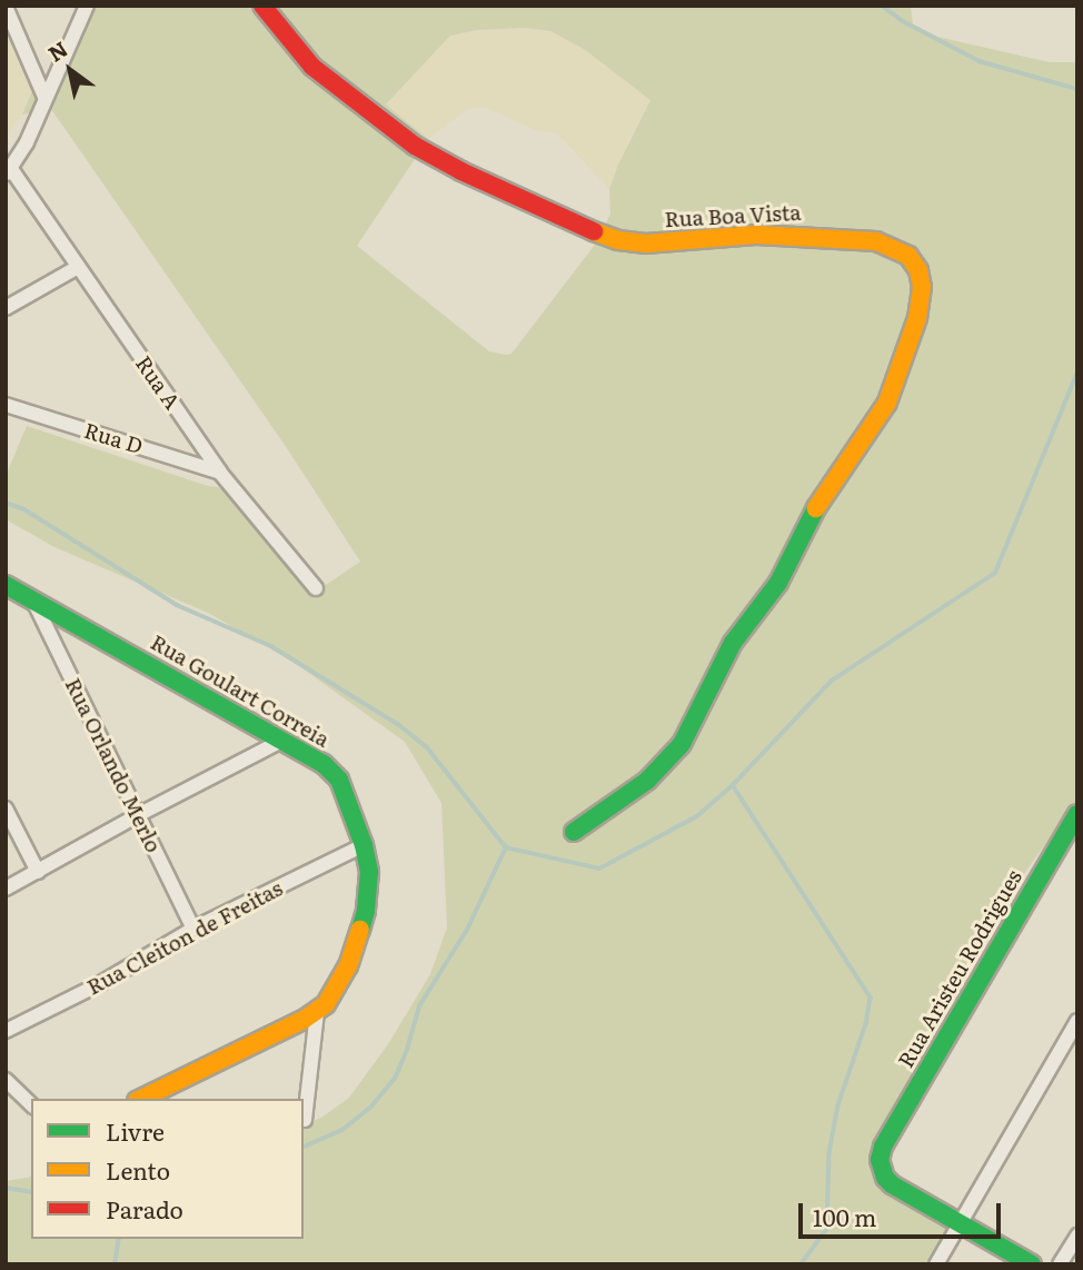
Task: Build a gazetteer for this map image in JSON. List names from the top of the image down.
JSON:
{
  "streets": {
    "street": [
      "Rua Boa Vista",
      "Rua A",
      "Rua D",
      "Rua Goulart Correia",
      "Rua Orlando Merlo",
      "Rua Cleiton de Freitas",
      "Rua Aristeu Rodrigues"
    ]
  },
  "crossings": [
    ["Rua A", "Rua D"],
    ["Rua Goulart Correia", "Rua Orlando Merlo"],
    ["Rua Goulart Correia", "Rua Cleiton de Freitas"],
    ["Rua Orlando Merlo", "Rua Cleiton de Freitas"]
  ],
  "legend": ["Livre", "Lento", "Parado"],
  "scale_bar": "100 m",
  "north": "top left"
}
